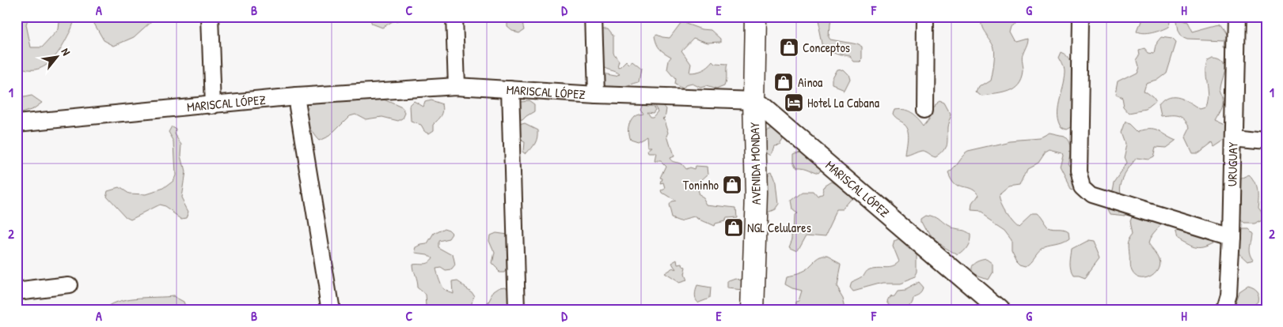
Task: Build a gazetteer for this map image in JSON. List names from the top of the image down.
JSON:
{
  "streets": {
    "main road": ["AVENIDA MONDAY"],
    "street": ["MARISCAL LÓPEZ", "URUGUAY"]
  },
  "crossings": [
    ["MARISCAL LÓPEZ", "AVENIDA MONDAY"]
  ],
  "places": {
    "shop": [
      "Conceptos",
      "Ainoa",
      "Toninho",
      "NGL Celulares"
    ],
    "hotel": ["Hotel La Cabana"]
  },
  "north": "top right",
  "grid": {
    "columns": [
      "A",
      "B",
      "C",
      "D",
      "E",
      "F",
      "G",
      "H"
    ],
    "rows": ["1", "2"]
  }
}
